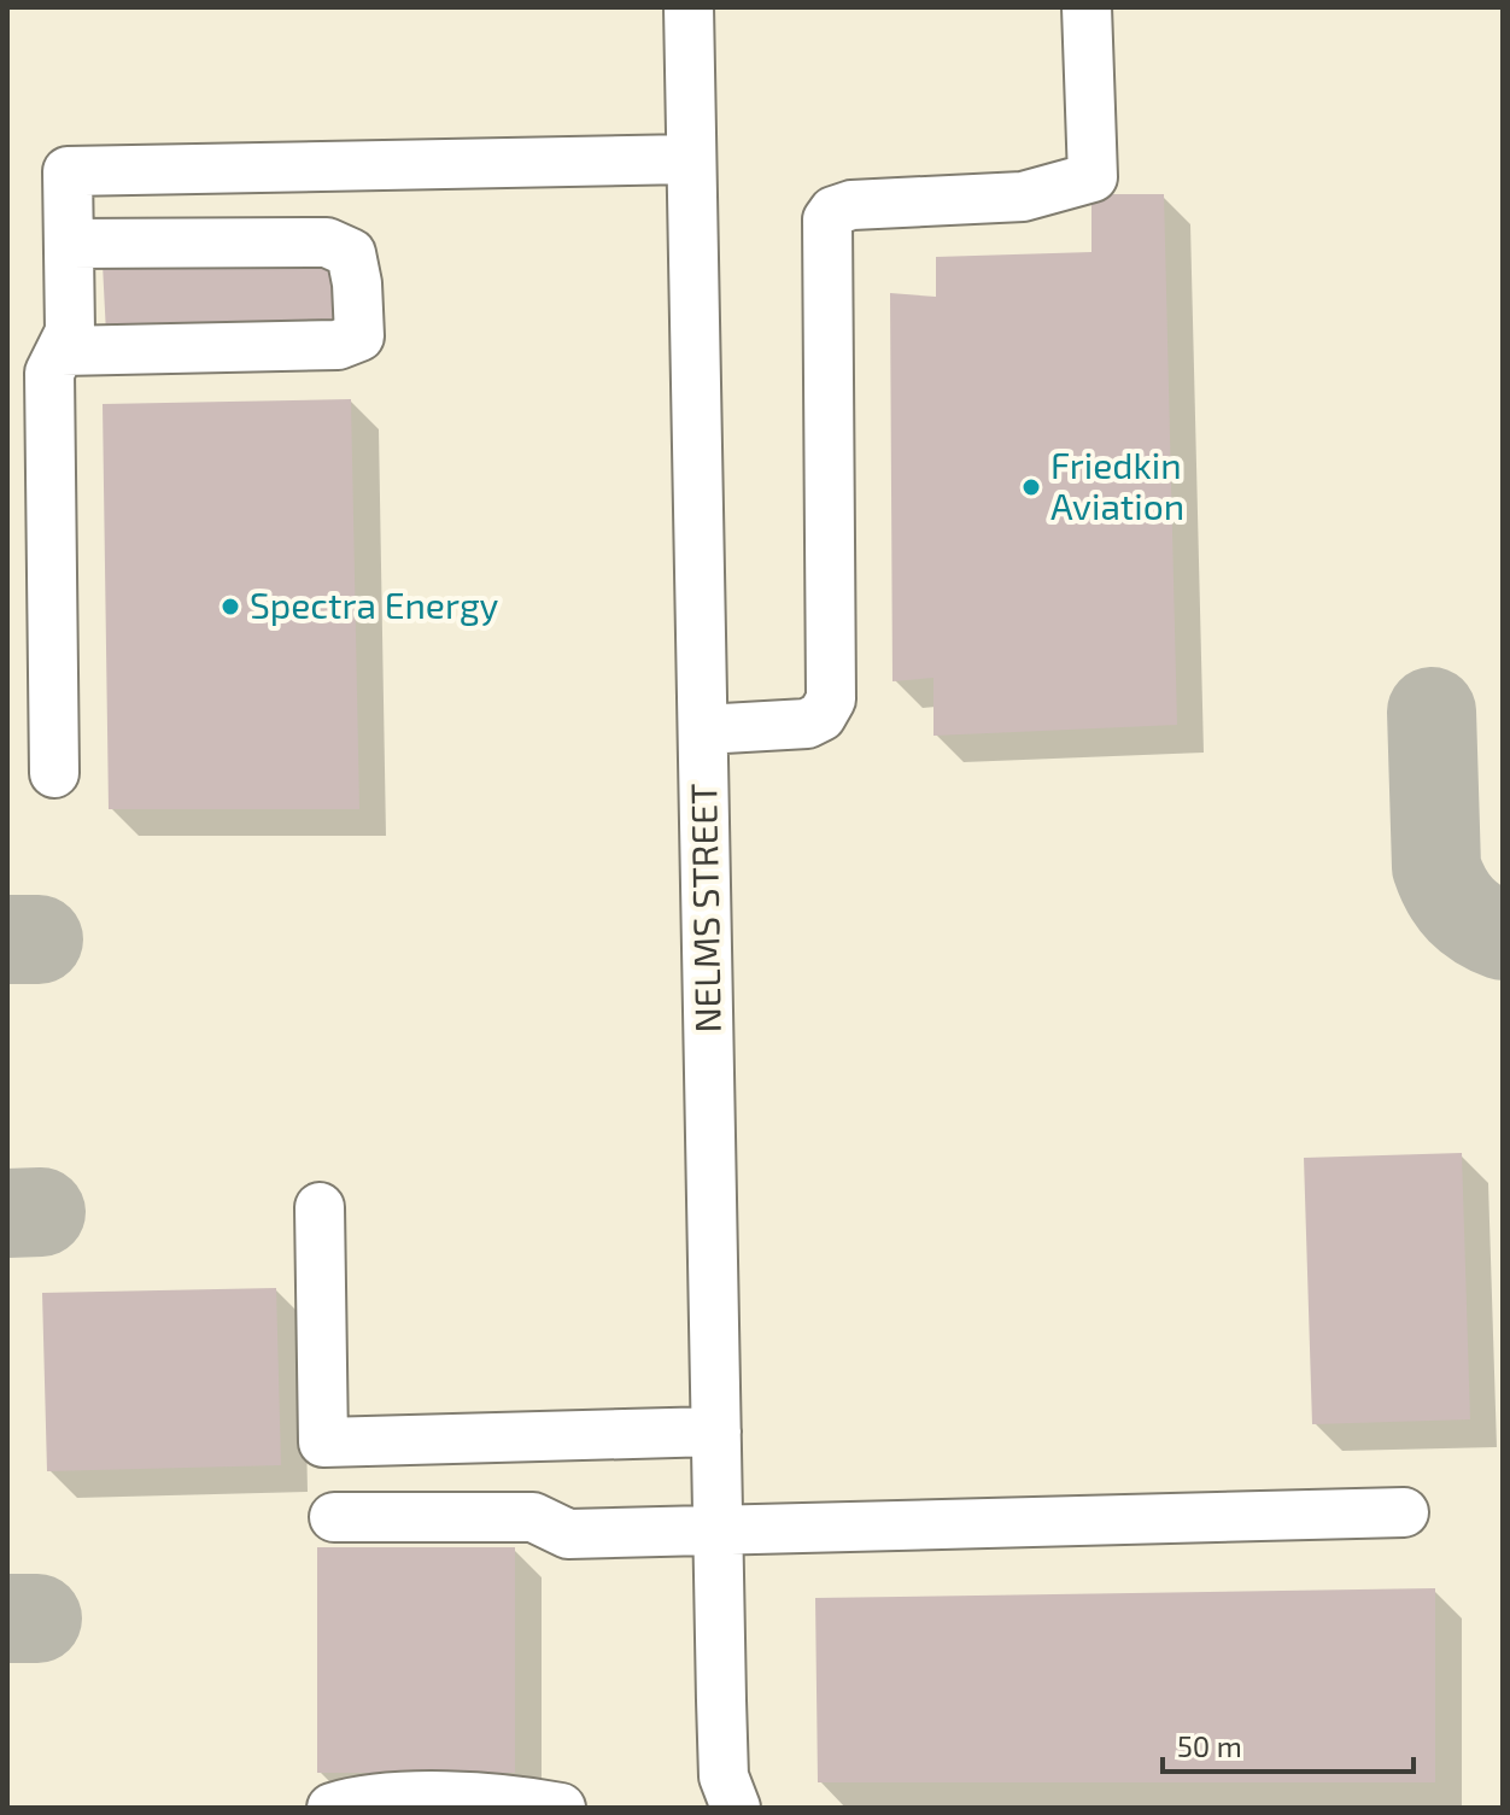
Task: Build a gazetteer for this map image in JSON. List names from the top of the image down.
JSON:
{
  "streets": {
    "lane": ["NELMS STREET"]
  },
  "places": ["Friedkin Aviation", "Spectra Energy"],
  "scale_bar": "50 m"
}
